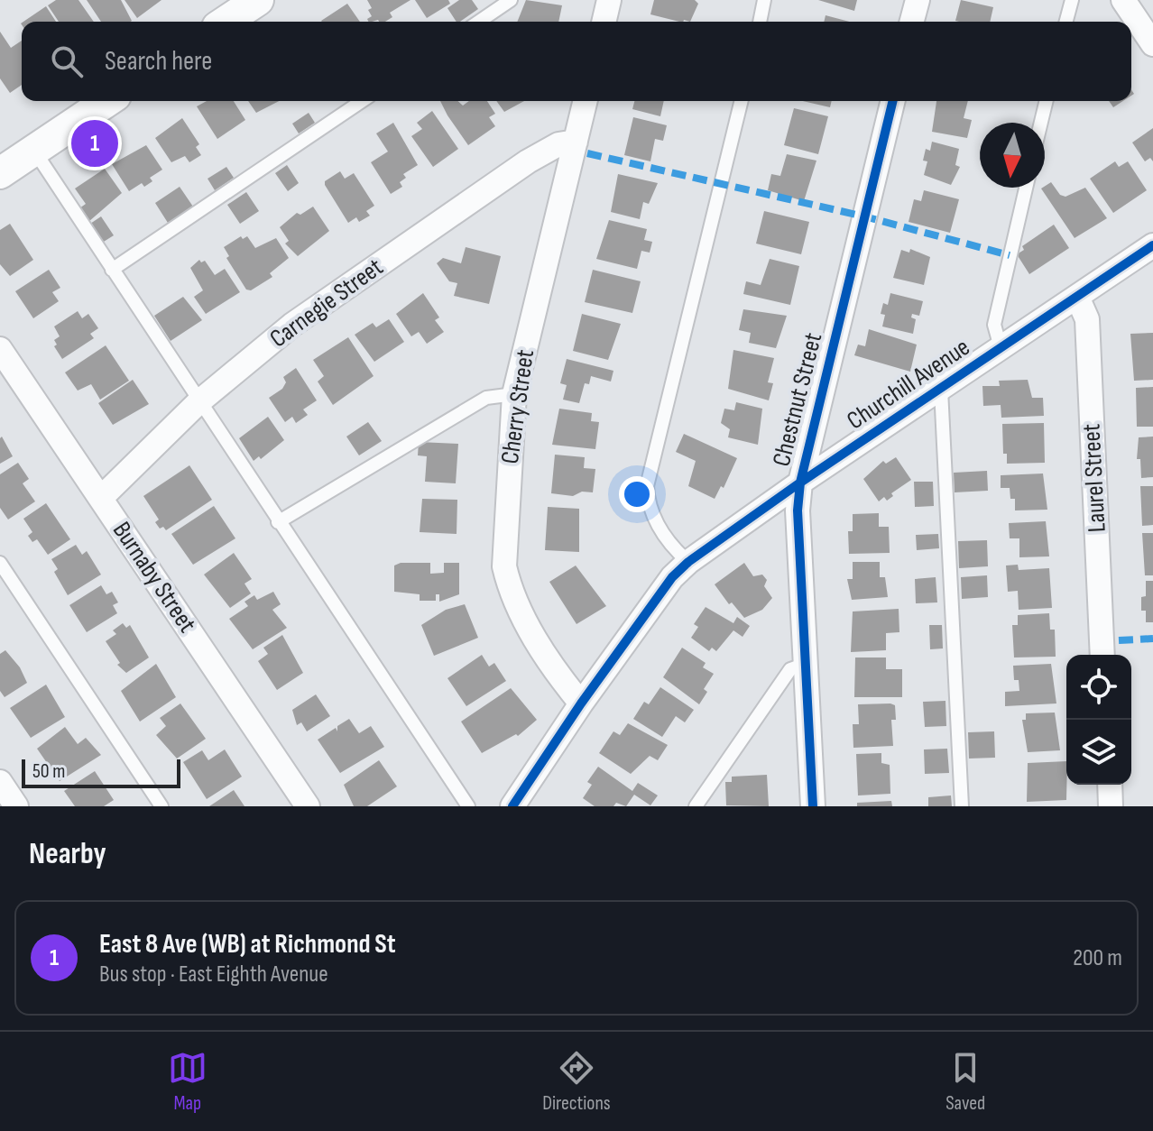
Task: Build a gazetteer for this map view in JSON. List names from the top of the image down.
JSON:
{
  "streets": {
    "street": [
      "Carnegie Street",
      "Churchill Avenue",
      "Chestnut Street",
      "Cherry Street",
      "Laurel Street",
      "Burnaby Street"
    ]
  },
  "crossings": [
    ["Carnegie Street", "Cherry Street"],
    ["Carnegie Street", "Burnaby Street"],
    ["Churchill Avenue", "Chestnut Street"],
    ["Churchill Avenue", "Cherry Street"],
    ["Churchill Avenue", "Laurel Street"]
  ],
  "scale_bar": "50 m",
  "north": "bottom",
  "page": {
    "search": "Search here",
    "pins": "1",
    "scale": "50 m",
    "heading": "Nearby",
    "list": [
      {
        "mark": "1",
        "name": "East 8 Ave (WB) at Richmond St",
        "note": "Bus stop · East Eighth Avenue",
        "value": "200 m"
      }
    ],
    "nav": ["Map", "Directions", "Saved"]
  }
}
